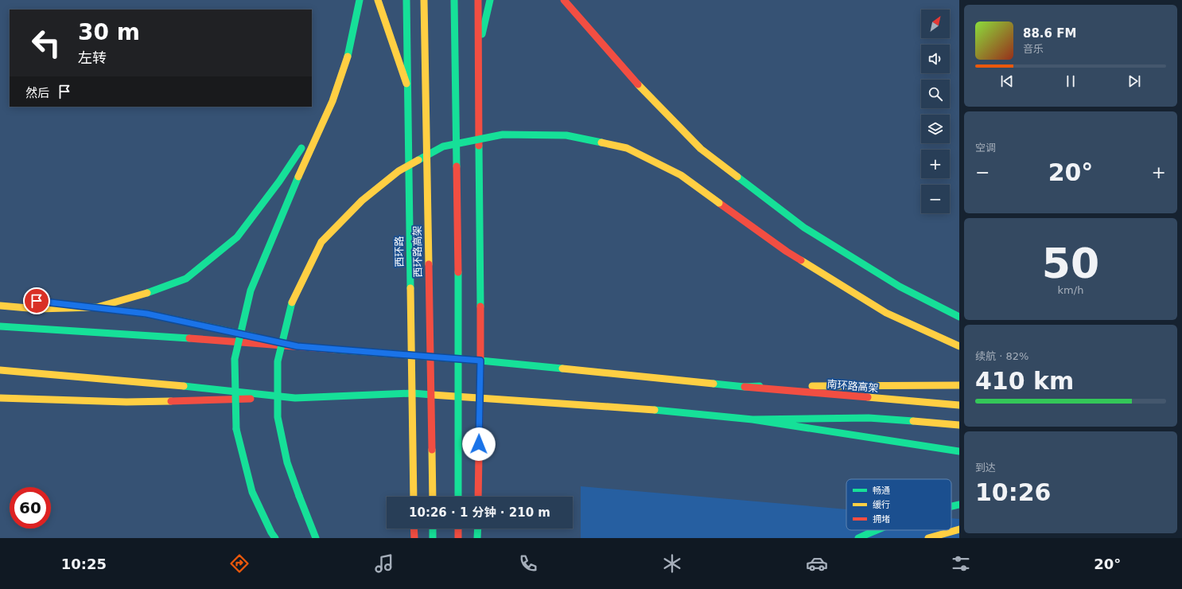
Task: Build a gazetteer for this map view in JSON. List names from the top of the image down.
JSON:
{
  "streets": {
    "main road": ["西环路", "西环路高架", "南环路高架"]
  },
  "legend": ["畅通", "缓行", "拥堵"],
  "north": "top right",
  "page": {
    "map_buttons": ["+", "−"],
    "turn": ["30 m", "左转"],
    "song": ["88.6 FM", "音乐"],
    "then": "然后",
    "tile": [
      "空调",
      ["50", "km/h"],
      ["续航 · 82%", "410 km"],
      ["到达", "10:26"]
    ],
    "heat": ["−", "20°", "+"],
    "limit": "60",
    "trip": "10:26 · 1 分钟 · 210 m",
    "tabs": ["10:25", "20°"]
  }
}
